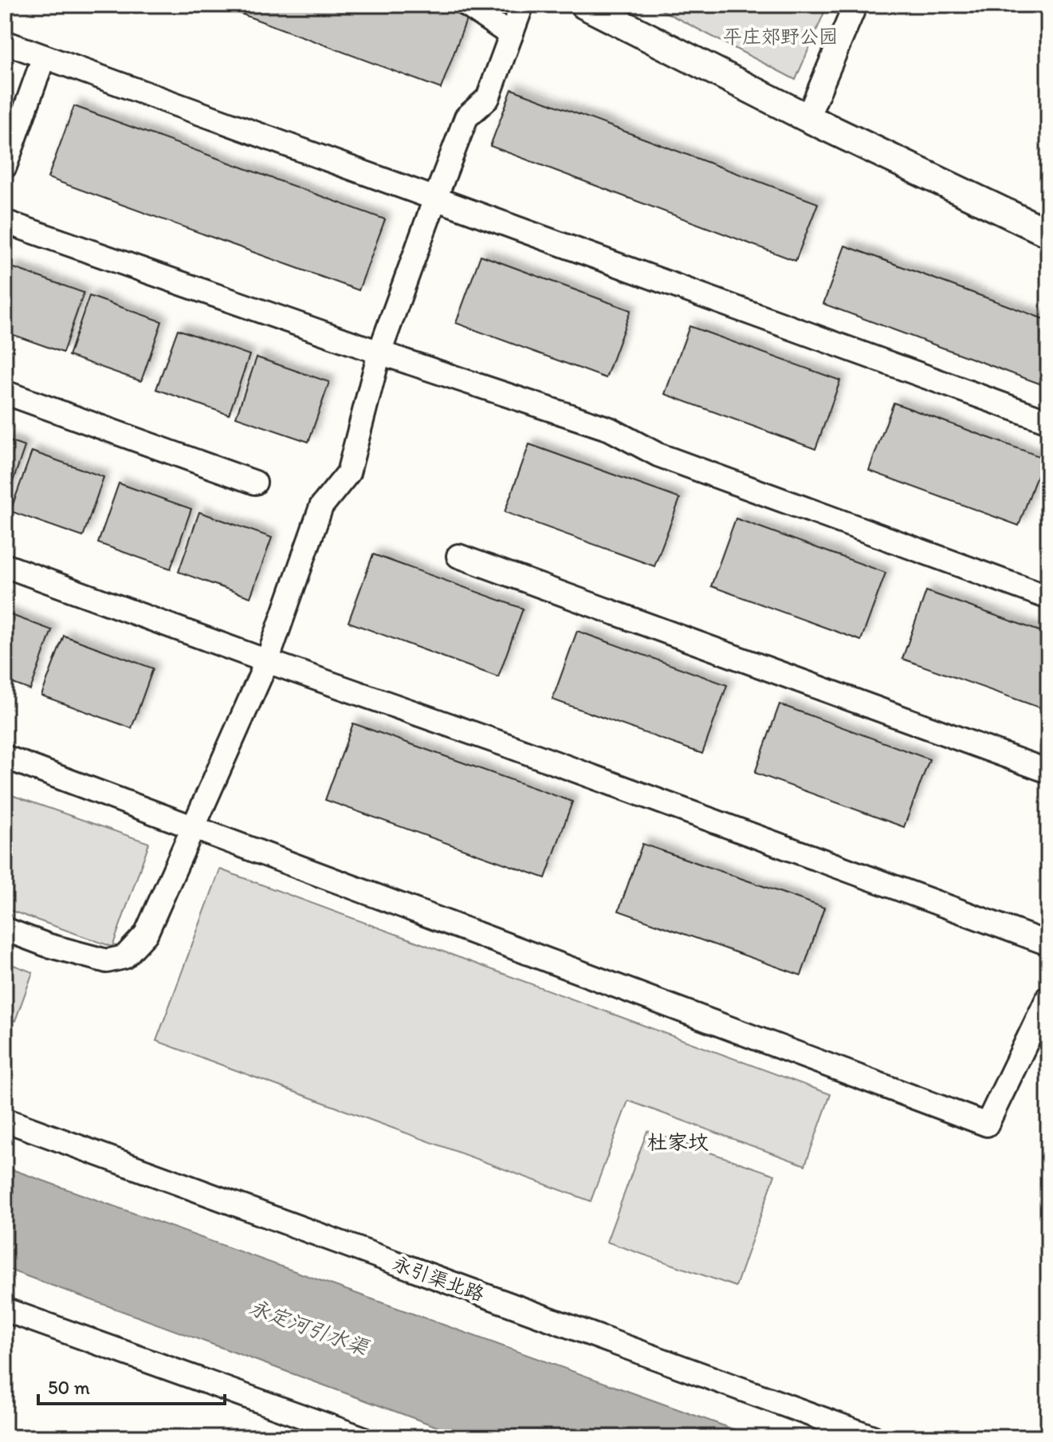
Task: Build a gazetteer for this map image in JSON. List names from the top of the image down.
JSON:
{
  "streets": {
    "street": ["永引渠北路"]
  },
  "districts": ["杜家坟"],
  "water": ["永定河引水渠"],
  "parks": ["平庄郊野公园"],
  "scale_bar": "50 m"
}
